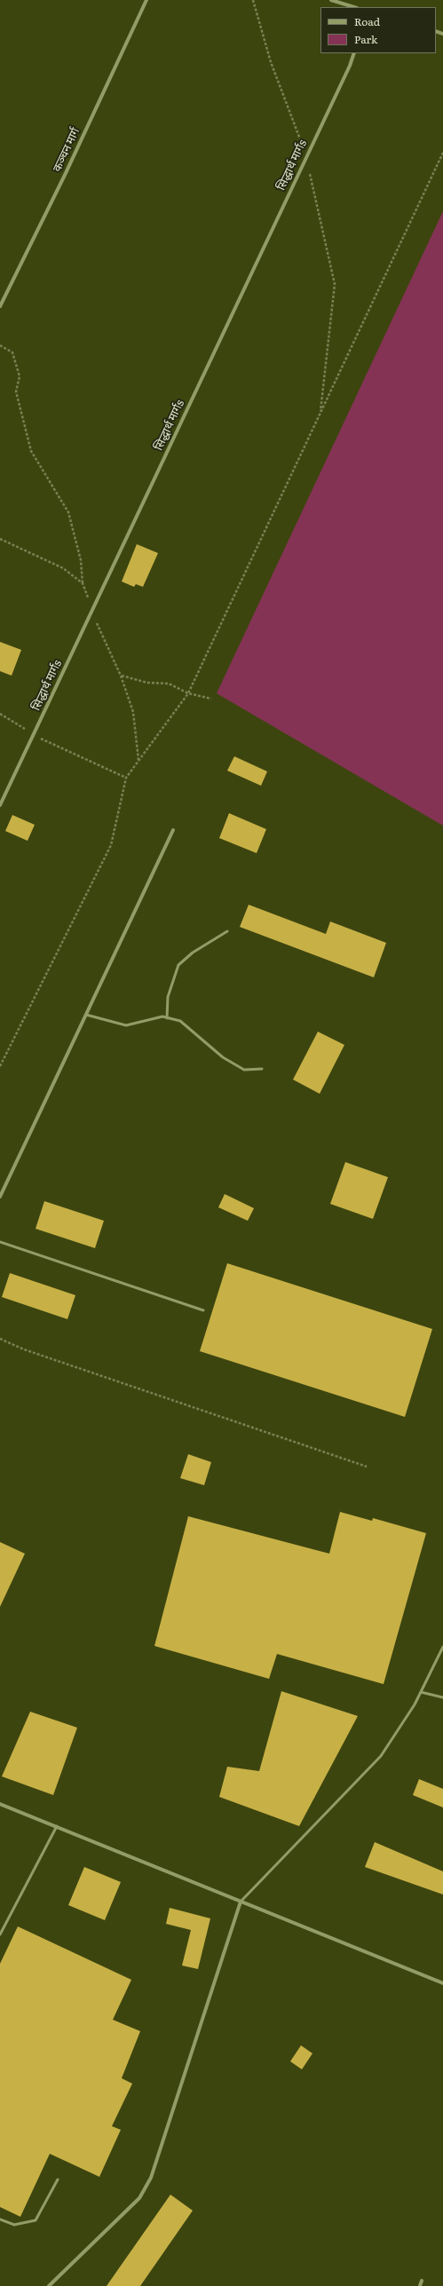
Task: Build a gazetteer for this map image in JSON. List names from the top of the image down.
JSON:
{
  "streets": {
    "street": ["कञ्चन मार्ग", "सिद्धार्थ मार्गs"]
  },
  "legend": ["Road", "Park"]
}
